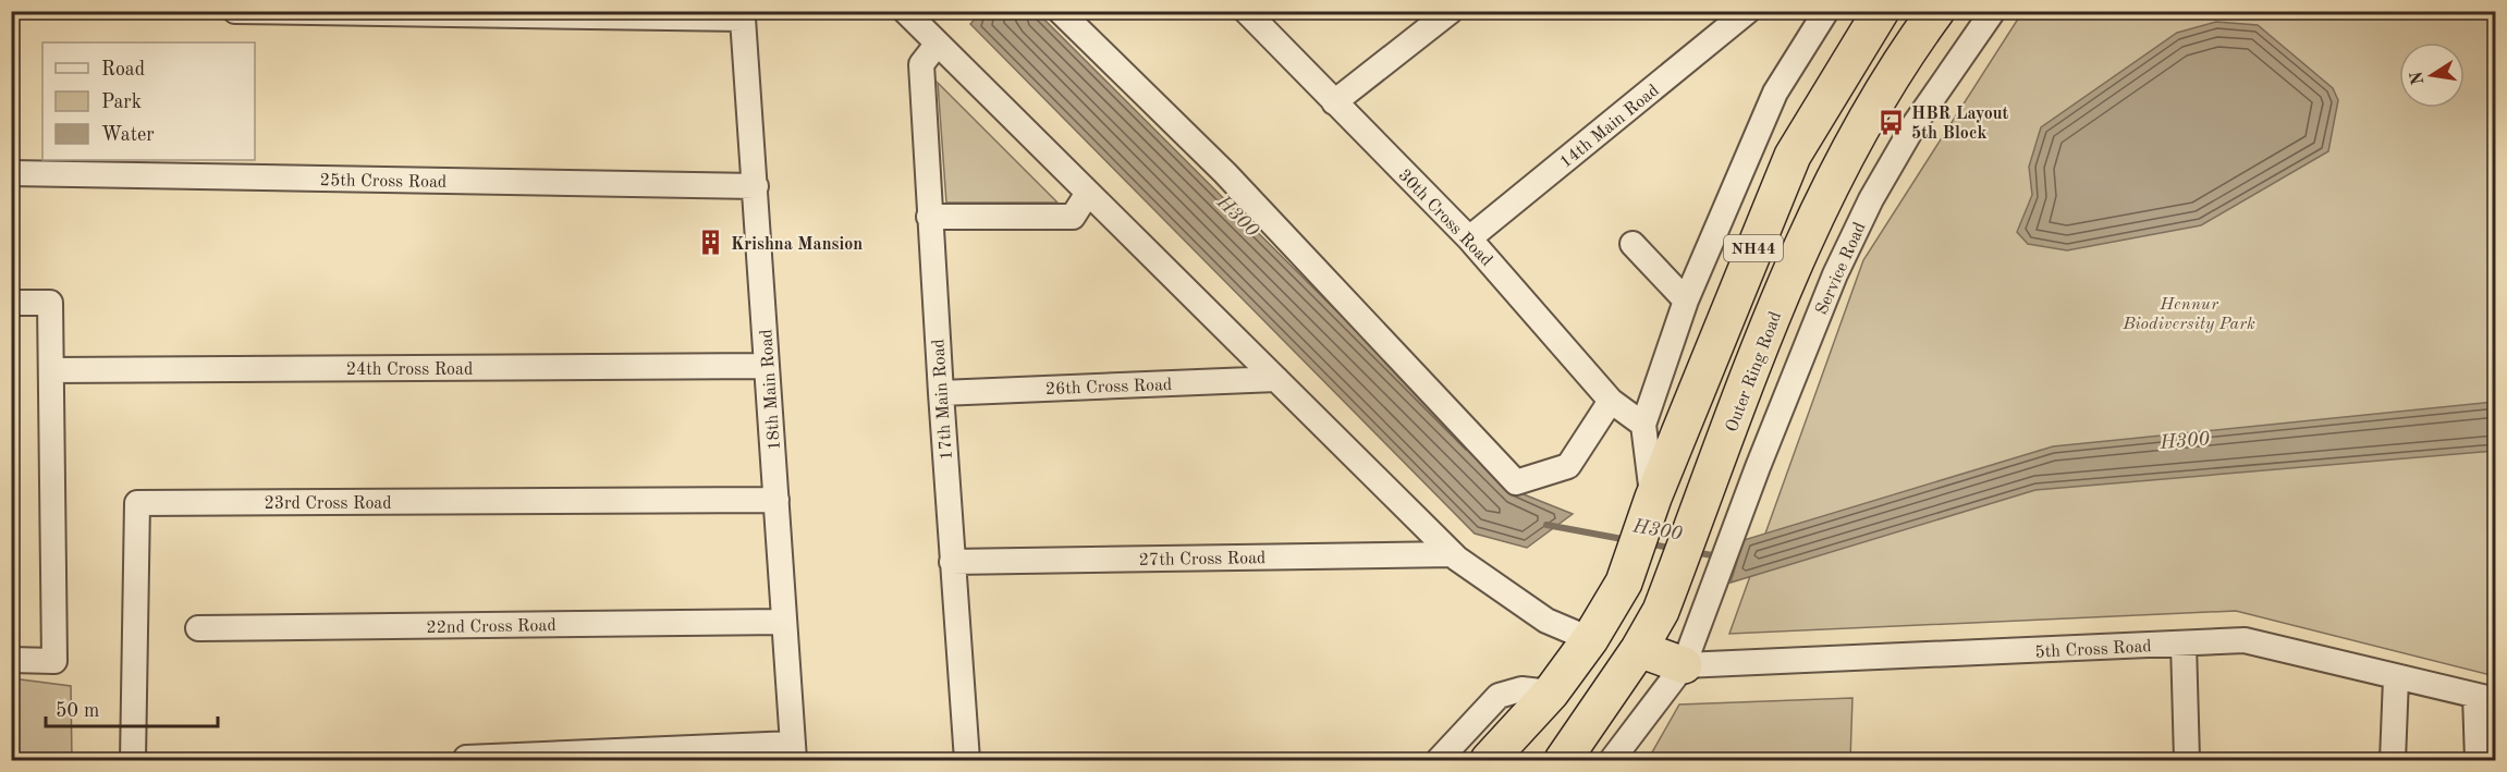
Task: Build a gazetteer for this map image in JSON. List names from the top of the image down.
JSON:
{
  "streets": {
    "highway": ["NH44", "Outer Ring Road"],
    "street": [
      "14th Main Road",
      "25th Cross Road",
      "30th Cross Road",
      "Service Road",
      "24th Cross Road",
      "26th Cross Road",
      "18th Main Road",
      "17th Main Road",
      "23rd Cross Road",
      "27th Cross Road",
      "22nd Cross Road",
      "5th Cross Road"
    ]
  },
  "crossings": [
    ["14th Main Road", "30th Cross Road"],
    ["25th Cross Road", "18th Main Road"],
    ["Service Road", "5th Cross Road"],
    ["24th Cross Road", "18th Main Road"],
    ["26th Cross Road", "17th Main Road"],
    ["18th Main Road", "23rd Cross Road"],
    ["18th Main Road", "22nd Cross Road"],
    ["17th Main Road", "27th Cross Road"]
  ],
  "water": ["H300"],
  "parks": ["Hennur Biodiversity Park"],
  "places": {
    "bus stop": ["HBR Layout 5th Block"],
    "building": ["Krishna Mansion"]
  },
  "legend": ["Road", "Park", "Water"],
  "scale_bar": "50 m",
  "north": "left"
}
